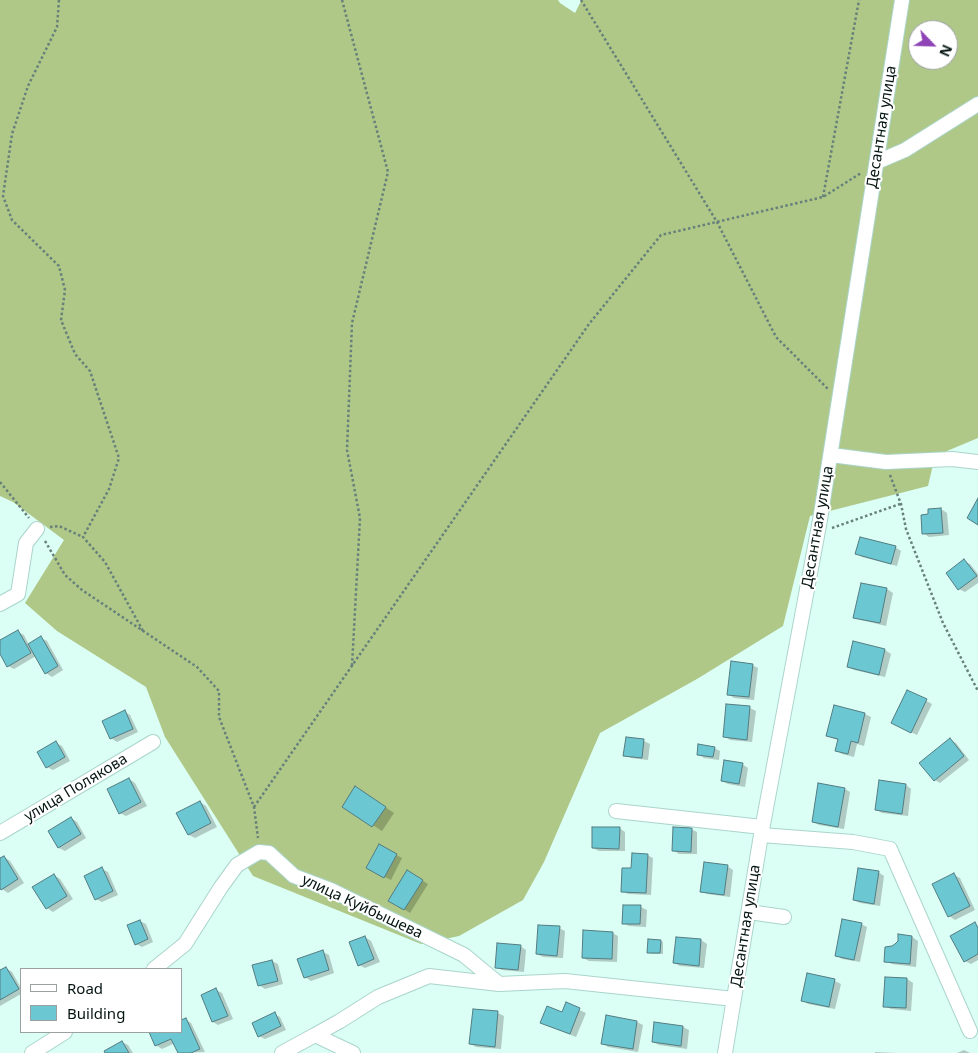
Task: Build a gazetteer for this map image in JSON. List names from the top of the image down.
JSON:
{
  "streets": {
    "street": ["Десантная улица", "улица Полякова", "улица Куйбышева"]
  },
  "legend": ["Road", "Building"],
  "north": "bottom right"
}
